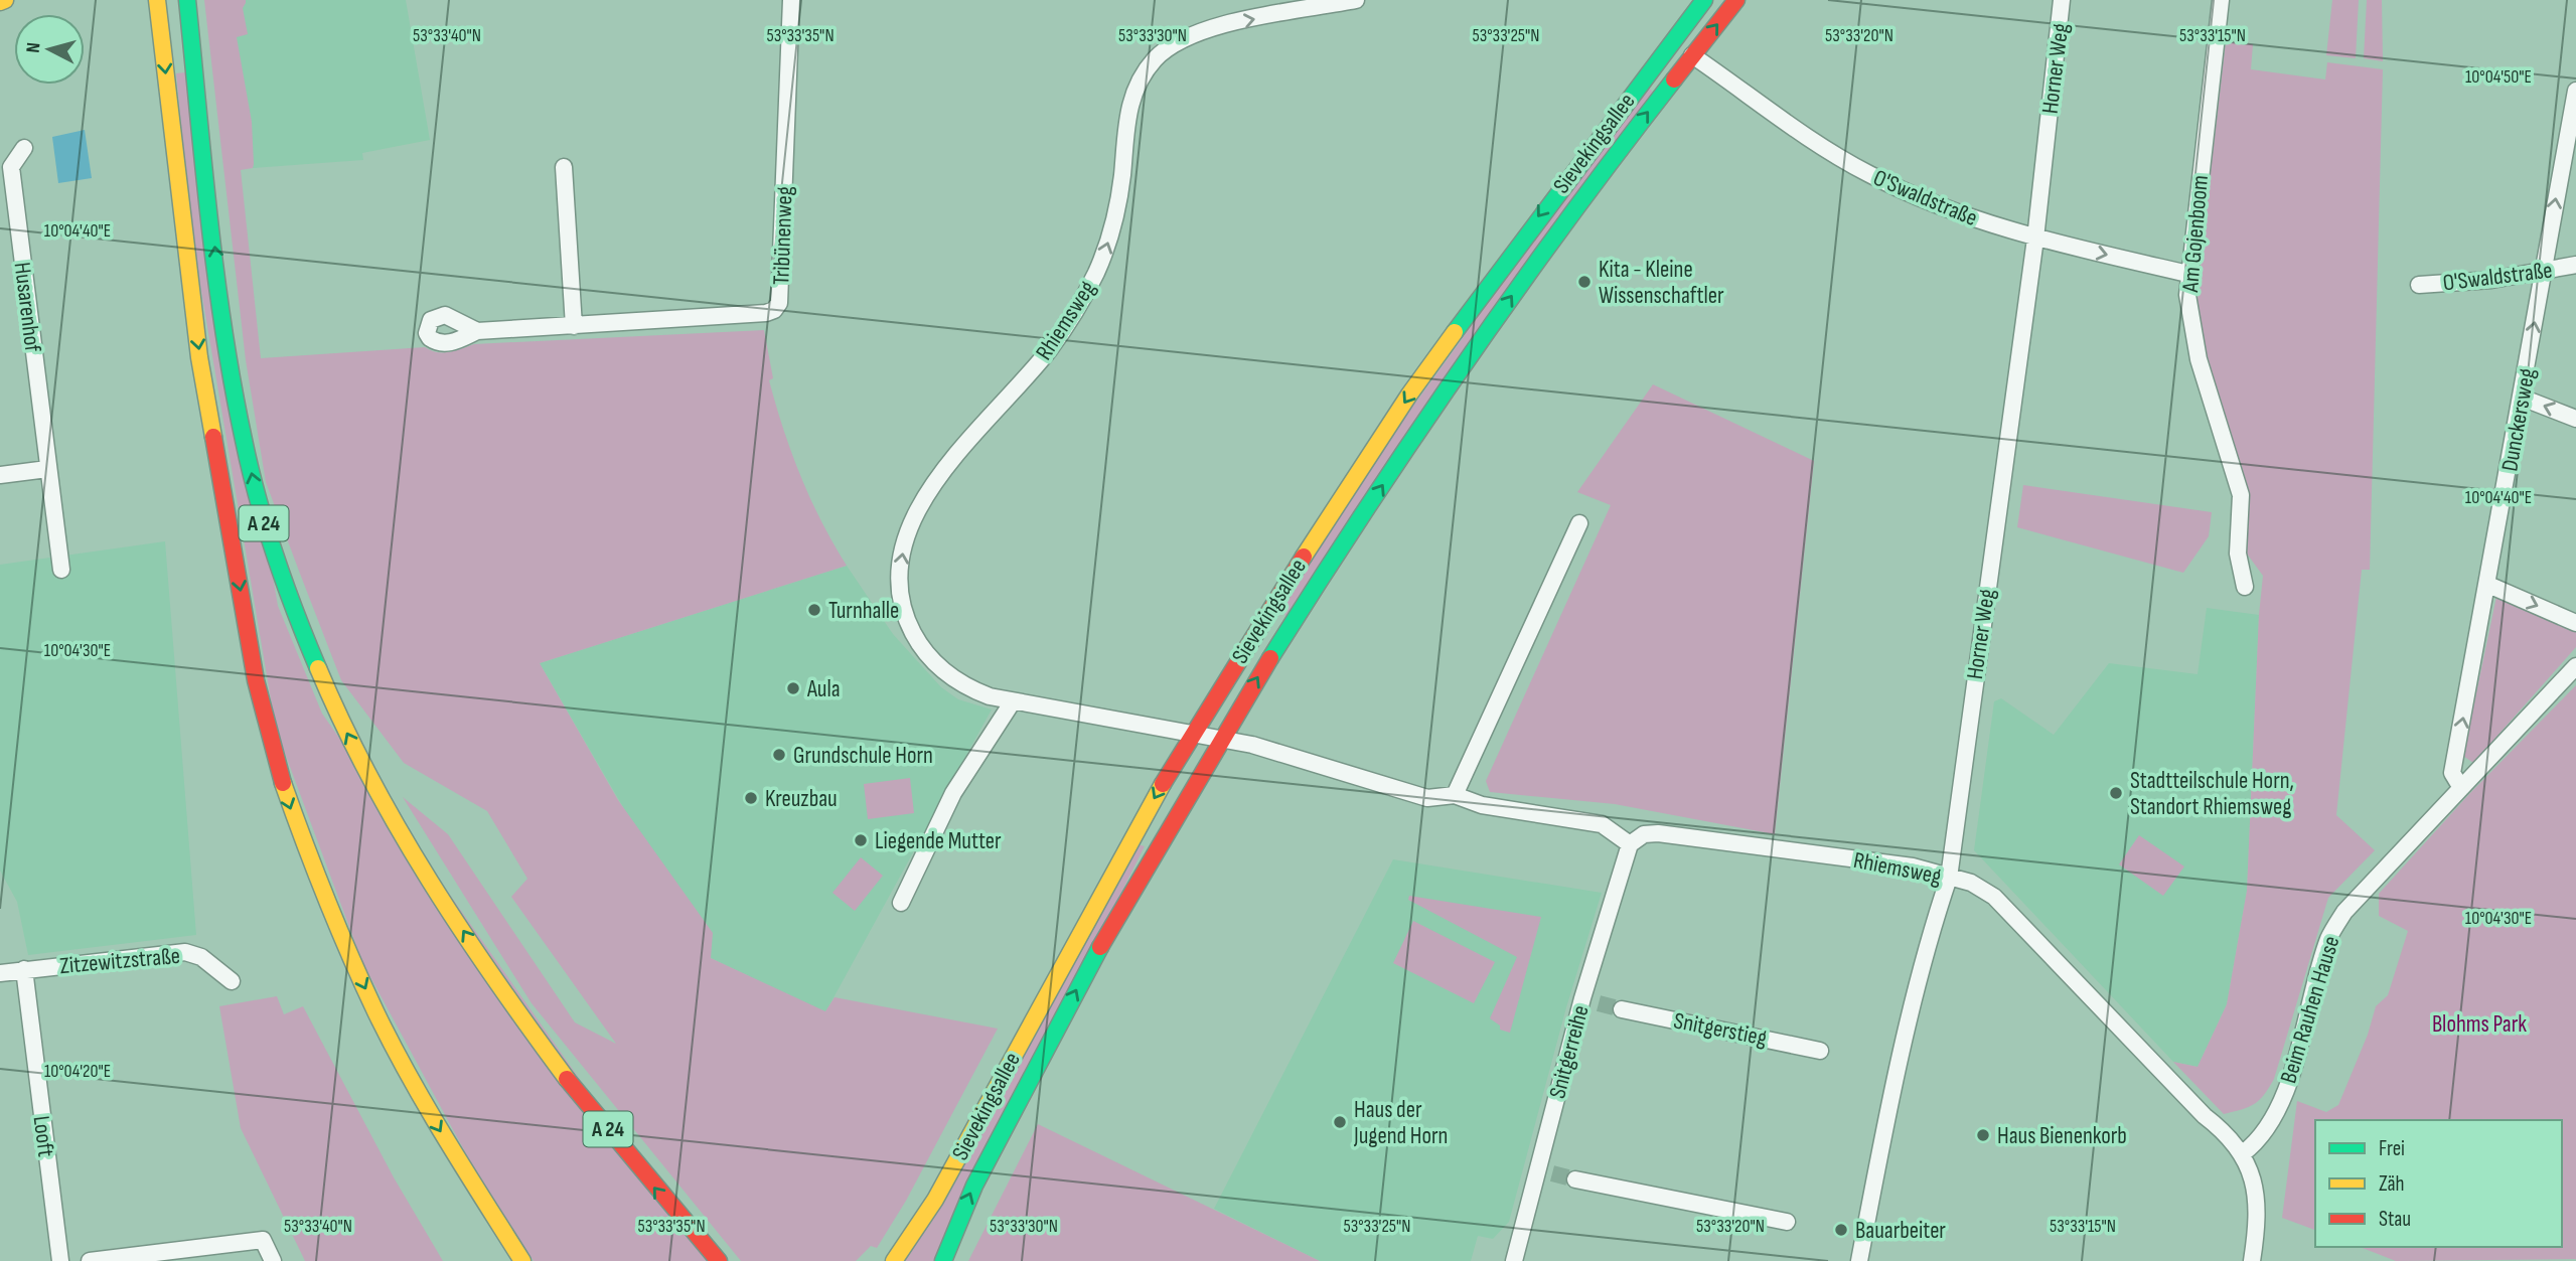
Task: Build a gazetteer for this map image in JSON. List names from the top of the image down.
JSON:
{
  "streets": {
    "main road": ["Sievekingsallee", "A 24"],
    "street": [
      "Horner Weg",
      "O'Swaldstraße",
      "Am Gojenboom",
      "Tribünenweg",
      "Husarenhof",
      "Rhiemsweg",
      "Dunckersweg",
      "Zitzewitzstraße",
      "Beim Rauhen Hause",
      "Snitgerstieg",
      "Snitgerreihe",
      "Looft"
    ]
  },
  "crossings": [
    ["Horner Weg", "O'Swaldstraße"],
    ["Horner Weg", "Rhiemsweg"],
    ["Sievekingsallee", "O'Swaldstraße"],
    ["Sievekingsallee", "Rhiemsweg"],
    ["O'Swaldstraße", "Am Gojenboom"],
    ["O'Swaldstraße", "Dunckersweg"],
    ["Rhiemsweg", "Beim Rauhen Hause"],
    ["Rhiemsweg", "Snitgerreihe"],
    ["Dunckersweg", "Beim Rauhen Hause"],
    ["Zitzewitzstraße", "Looft"]
  ],
  "one_way": ["Dunckersweg"],
  "parks": ["Blohms Park"],
  "places": [
    "Kita - Kleine Wissenschaftler",
    "Turnhalle",
    "Aula",
    "Grundschule Horn",
    "Stadtteilschule Horn, Standort Rhiemsweg",
    "Kreuzbau",
    "Liegende Mutter",
    "Haus der Jugend Horn",
    "Haus Bienenkorb",
    "Bauarbeiter"
  ],
  "legend": ["Frei", "Zäh", "Stau"],
  "north": "left",
  "coordinates": [
    "53°33'40\"N",
    "53°33'35\"N",
    "53°33'30\"N",
    "53°33'25\"N",
    "53°33'20\"N",
    "53°33'15\"N",
    "10°04'50\"E",
    "10°04'40\"E",
    "10°04'30\"E",
    "10°04'20\"E"
  ]
}
